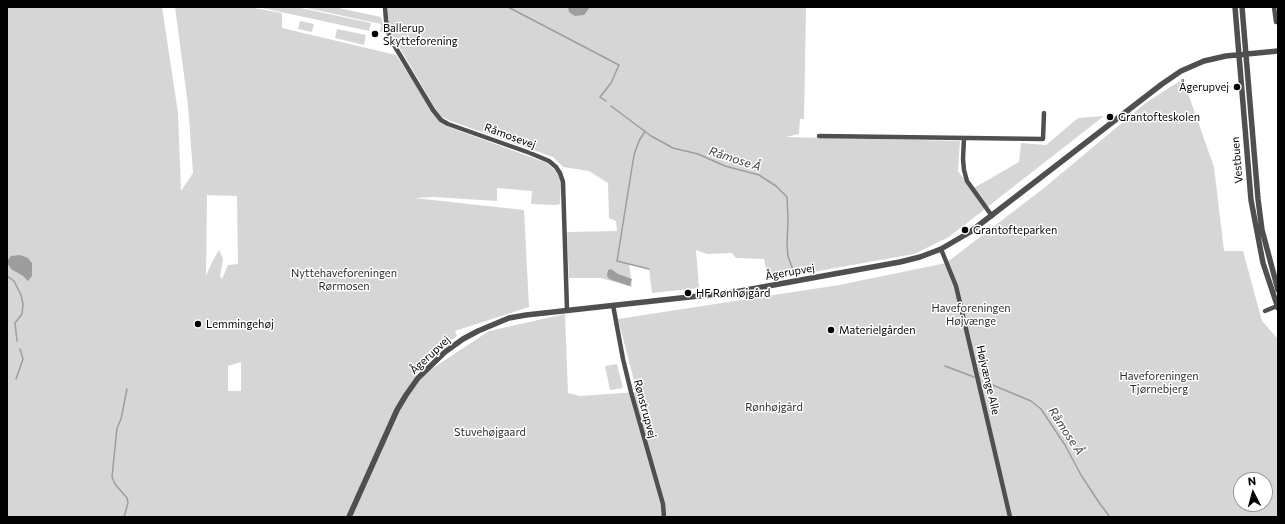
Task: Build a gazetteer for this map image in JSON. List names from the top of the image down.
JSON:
{
  "streets": {
    "street": [
      "Råmosevej",
      "Vestbuen",
      "Ågerupvej",
      "Højvænge Alle",
      "Rønstrupvej"
    ]
  },
  "crossings": [
    ["Råmosevej", "Ågerupvej"],
    ["Vestbuen", "Ågerupvej"],
    ["Ågerupvej", "Højvænge Alle"],
    ["Ågerupvej", "Rønstrupvej"]
  ],
  "water": ["Råmose Å"],
  "parks": [
    "Nyttehaveforeningen Rørmosen",
    "Haveforeningen Højvænge",
    "Haveforeningen Tjørnebjerg",
    "Rønhøjgård",
    "Stuvehøjgaard"
  ],
  "places": [
    "Ballerup Skytteforening",
    "Ågerupvej",
    "Grantofteskolen",
    "Grantofteparken",
    "HF Rønhøjgård",
    "Lemmingehøj",
    "Materielgården"
  ],
  "north": "top"
}
